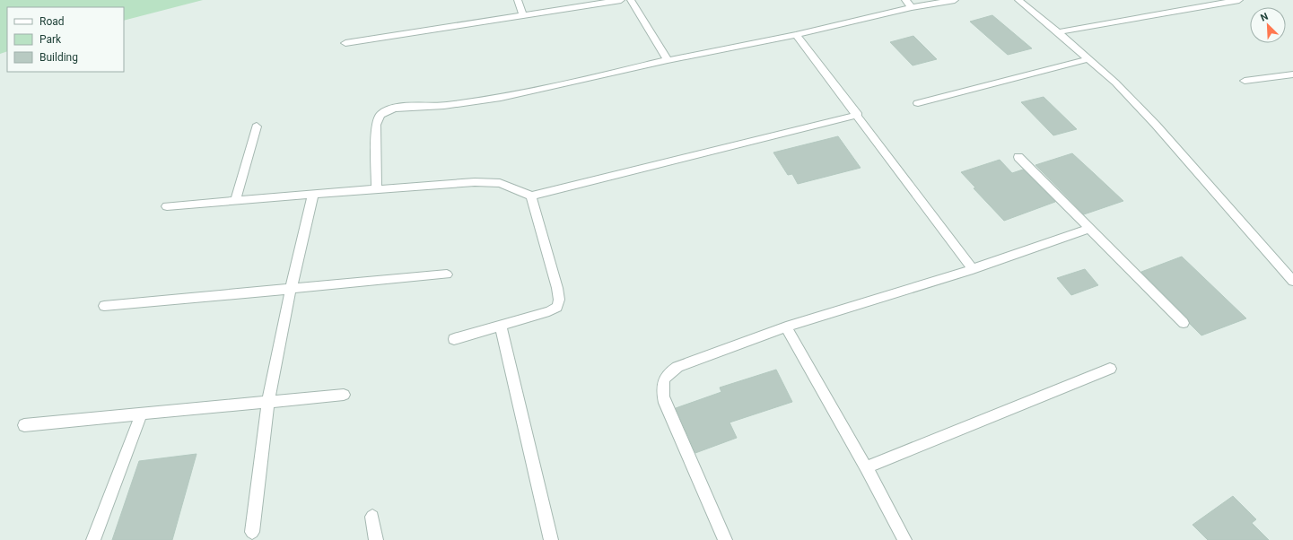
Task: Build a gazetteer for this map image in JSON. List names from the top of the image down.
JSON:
{
  "legend": ["Road", "Park", "Building"],
  "north": "top left"
}
